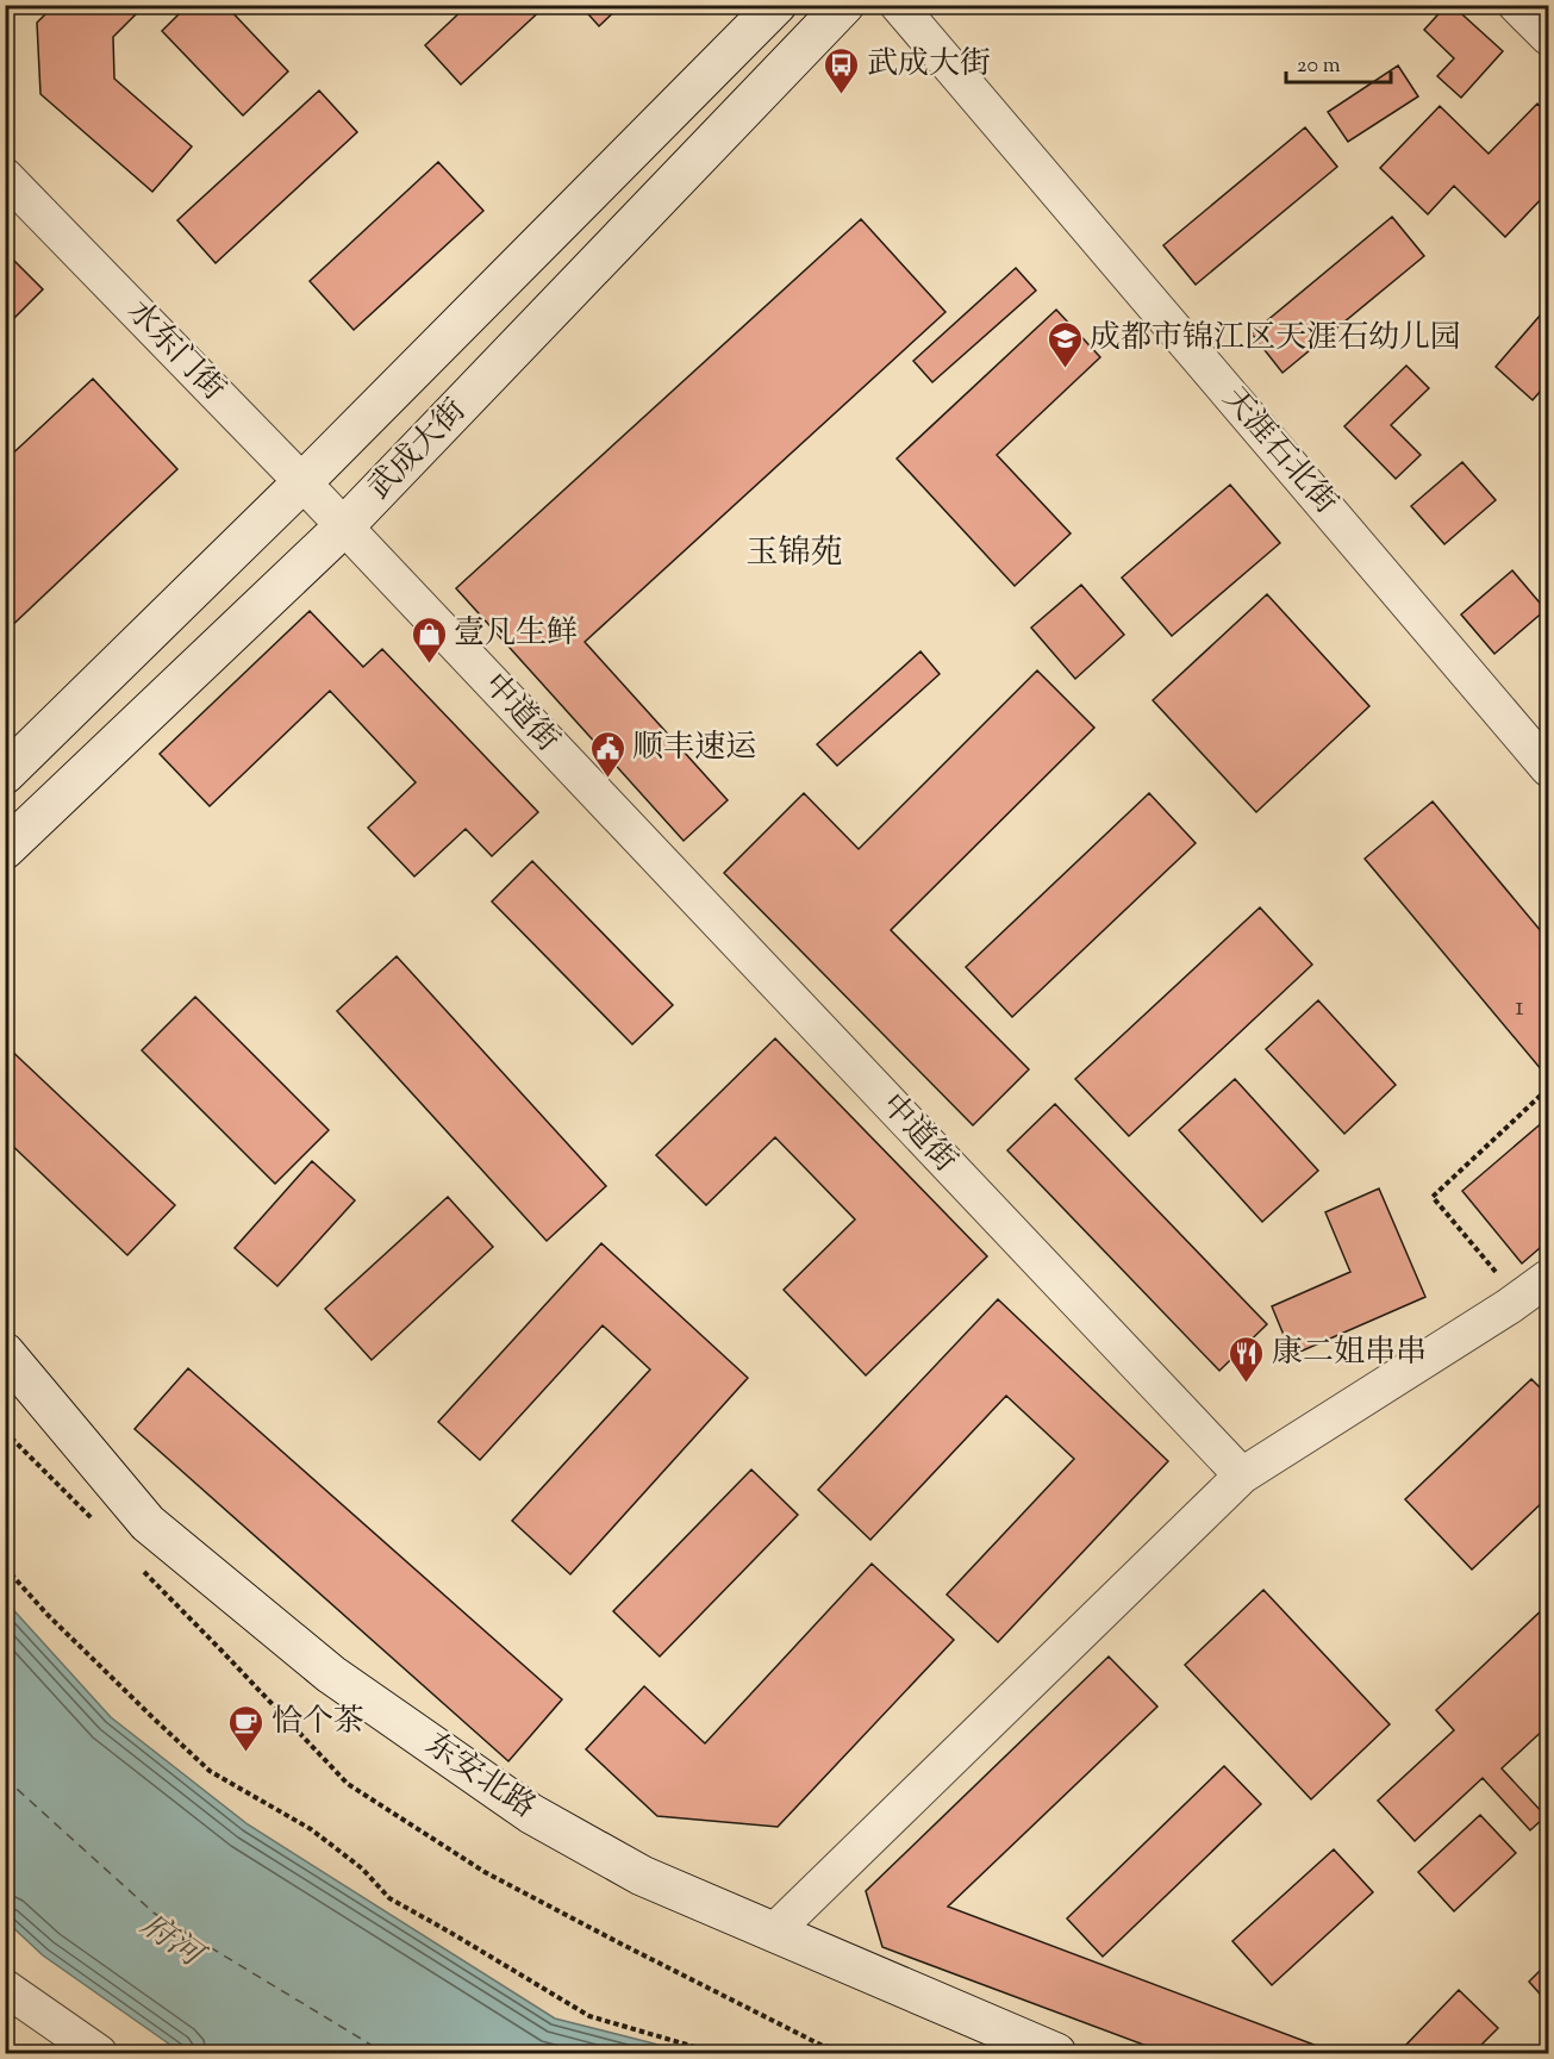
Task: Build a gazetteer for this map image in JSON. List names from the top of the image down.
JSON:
{
  "streets": {
    "main road": ["武成大街", "东安北路"],
    "street": ["水东门街", "天涯石北街", "中道街"]
  },
  "crossings": [
    ["水东门街", "武成大街"],
    ["水东门街", "中道街"],
    ["武成大街", "中道街"]
  ],
  "districts": ["玉锦苑"],
  "water": ["府河"],
  "places": {
    "bus stop": ["武成大街"],
    "school or university": ["成都市锦江区天涯石幼儿园"],
    "shop": ["壹凡生鲜"],
    "public building": ["顺丰速运"],
    "restaurant": ["康二姐串串"],
    "cafe": ["恰个茶"]
  },
  "house_numbers": ["1"],
  "scale_bar": "20 m"
}
